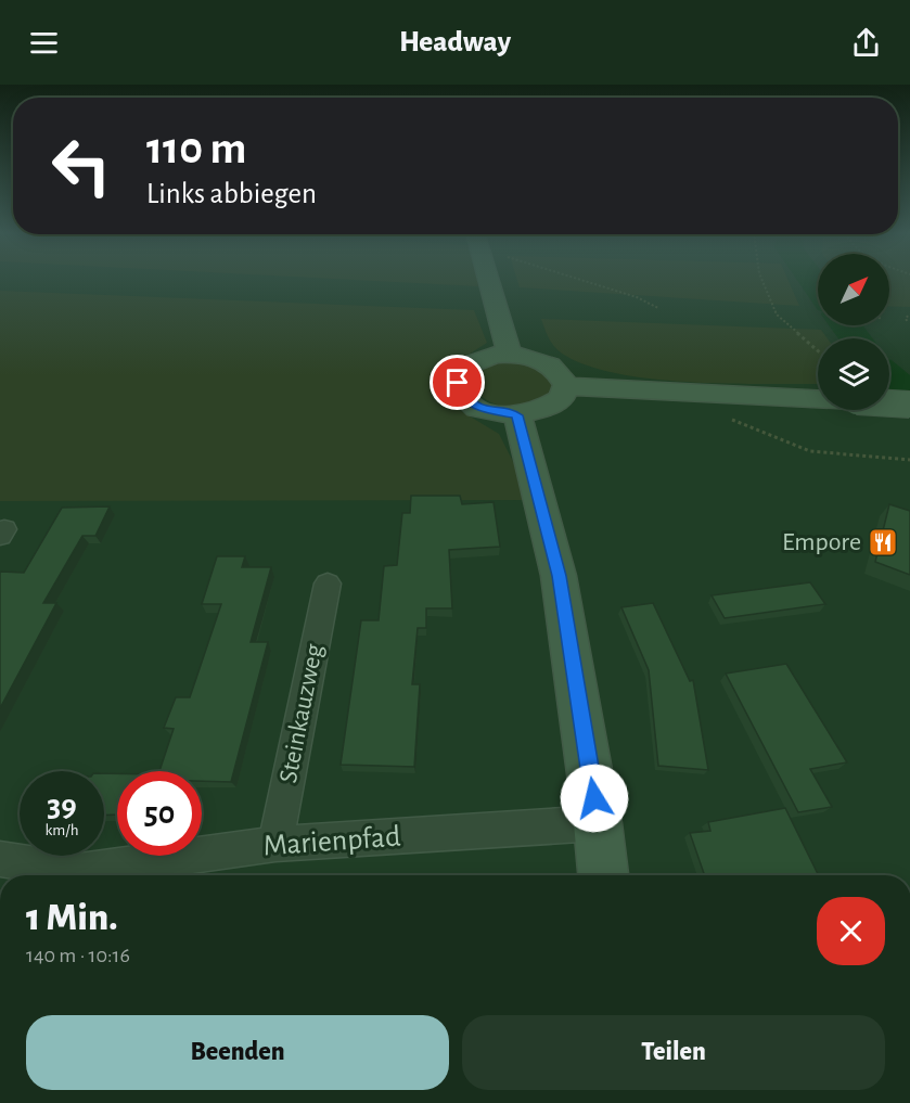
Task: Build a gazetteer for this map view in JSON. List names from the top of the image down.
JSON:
{
  "streets": {
    "street": ["Steinkauzweg", "Marienpfad"]
  },
  "crossings": [
    ["Steinkauzweg", "Marienpfad"]
  ],
  "places": {
    "restaurant": ["Empore"]
  },
  "north": "top right",
  "page": {
    "header": "Headway",
    "turn": ["110 m", "Links abbiegen"],
    "speed": "39 km/h",
    "limit": "50",
    "heading": ["1 Min.", "140 m · 10:16"],
    "buttons": ["Beenden", "Teilen"]
  }
}
